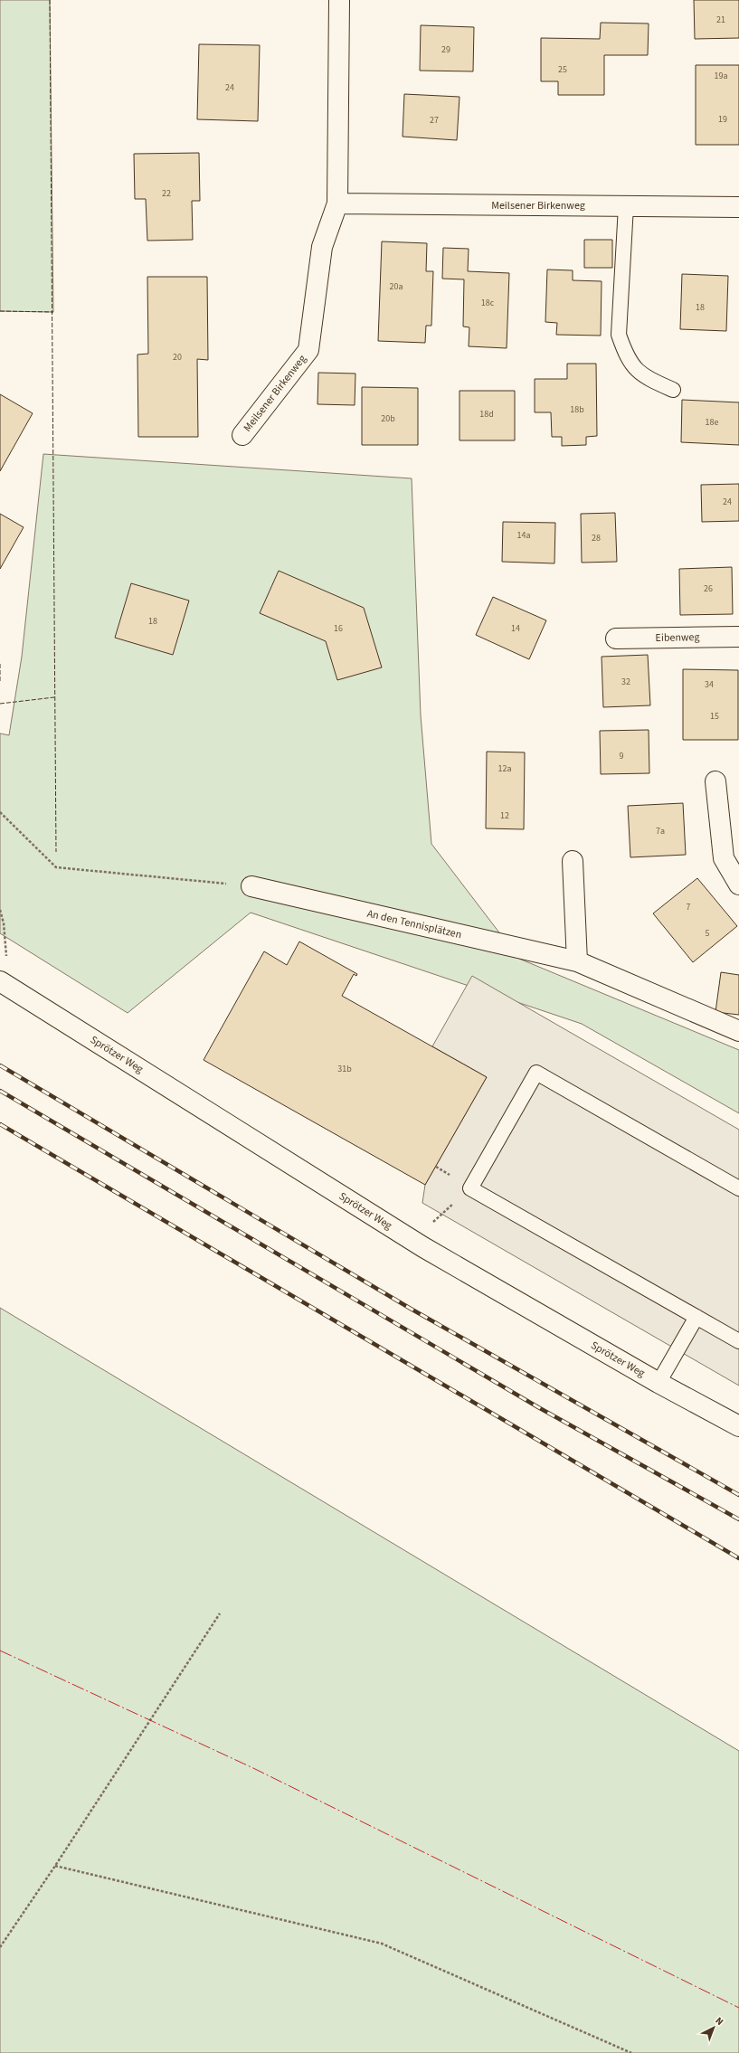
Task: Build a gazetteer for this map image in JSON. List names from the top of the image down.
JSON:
{
  "streets": {
    "street": [
      "Meilsener Birkenweg",
      "Eibenweg",
      "An den Tennisplätzen",
      "Sprötzer Weg"
    ]
  },
  "house_numbers": [
    "21",
    "29",
    "25",
    "19a",
    "24",
    "19",
    "27",
    "22",
    "20a",
    "18c",
    "18",
    "20",
    "18b",
    "18d",
    "20b",
    "18e",
    "24",
    "14a",
    "28",
    "26",
    "18",
    "16",
    "14",
    "32",
    "34",
    "15",
    "9",
    "12a",
    "12",
    "7a",
    "7",
    "5",
    "31b"
  ],
  "north": "top right"
}
